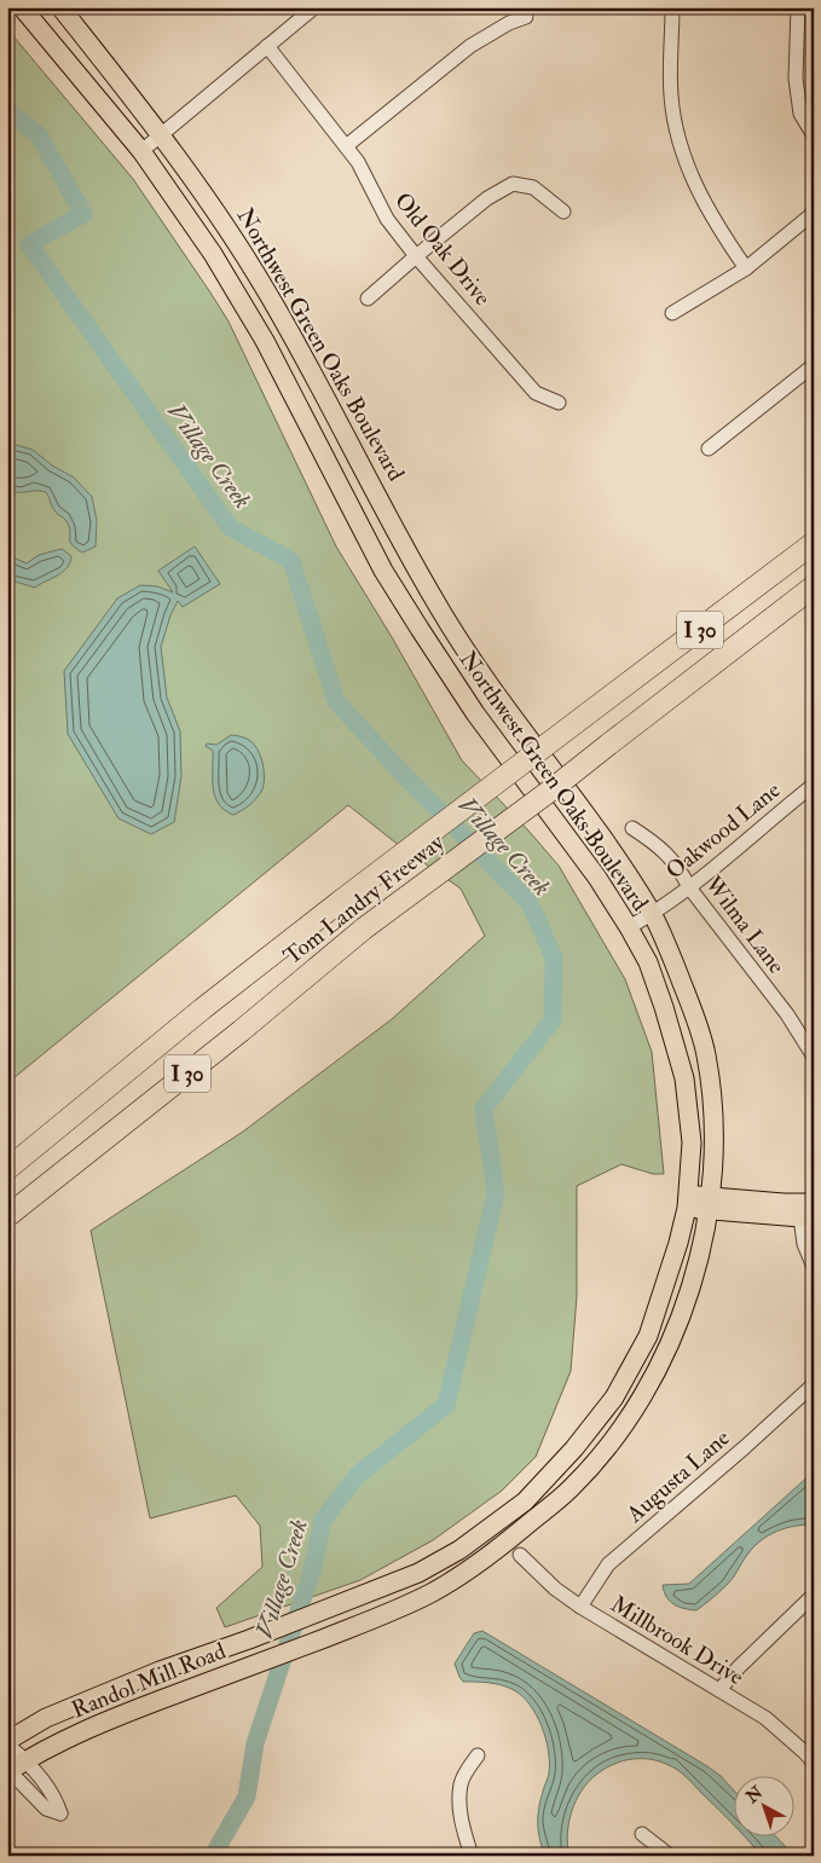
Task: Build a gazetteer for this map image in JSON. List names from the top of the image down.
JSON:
{
  "streets": {
    "highway": ["I 30", "Tom Landry Freeway"],
    "main road": ["Northwest Green Oaks Boulevard", "Randol Mill Road"],
    "street": [
      "Old Oak Drive",
      "Oakwood Lane",
      "Wilma Lane",
      "Augusta Lane",
      "Millbrook Drive"
    ]
  },
  "crossings": [
    ["Northwest Green Oaks Boulevard", "Oakwood Lane"],
    ["Northwest Green Oaks Boulevard", "Randol Mill Road"],
    ["Oakwood Lane", "Wilma Lane"],
    ["Augusta Lane", "Millbrook Drive"]
  ],
  "water": ["Village Creek"],
  "north": "top left"
}
